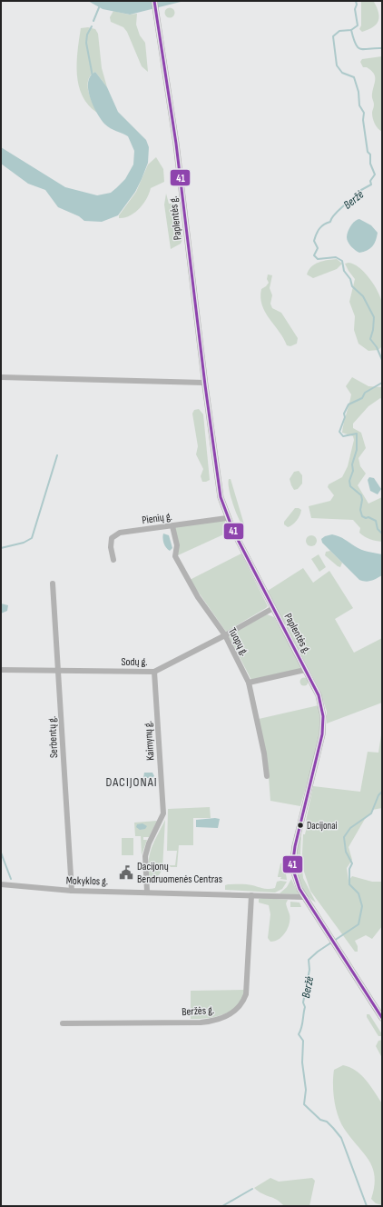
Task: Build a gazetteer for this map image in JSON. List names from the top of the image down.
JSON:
{
  "streets": {
    "main road": ["Paplentės g."],
    "street": [
      "Pienių g.",
      "Tuopų g.",
      "Sodų g.",
      "Serbentų g.",
      "Kaimynų g.",
      "Mokyklos g.",
      "Beržės g."
    ]
  },
  "crossings": [
    ["Paplentės g.", "Pienių g."],
    ["Paplentės g.", "Sodų g."],
    ["Paplentės g.", "Mokyklos g."],
    ["Pienių g.", "Tuopų g."],
    ["Tuopų g.", "Sodų g."],
    ["Sodų g.", "Serbentų g."],
    ["Sodų g.", "Kaimynų g."],
    ["Serbentų g.", "Mokyklos g."],
    ["Kaimynų g.", "Mokyklos g."],
    ["Mokyklos g.", "Beržės g."]
  ],
  "districts": ["DACIJONAI"],
  "water": ["Beržė"],
  "places": {
    "other": ["Dacijonai"],
    "public building": ["Dacijonų Bendruomenės Centras"]
  },
  "lines": ["transit line 41"]
}
